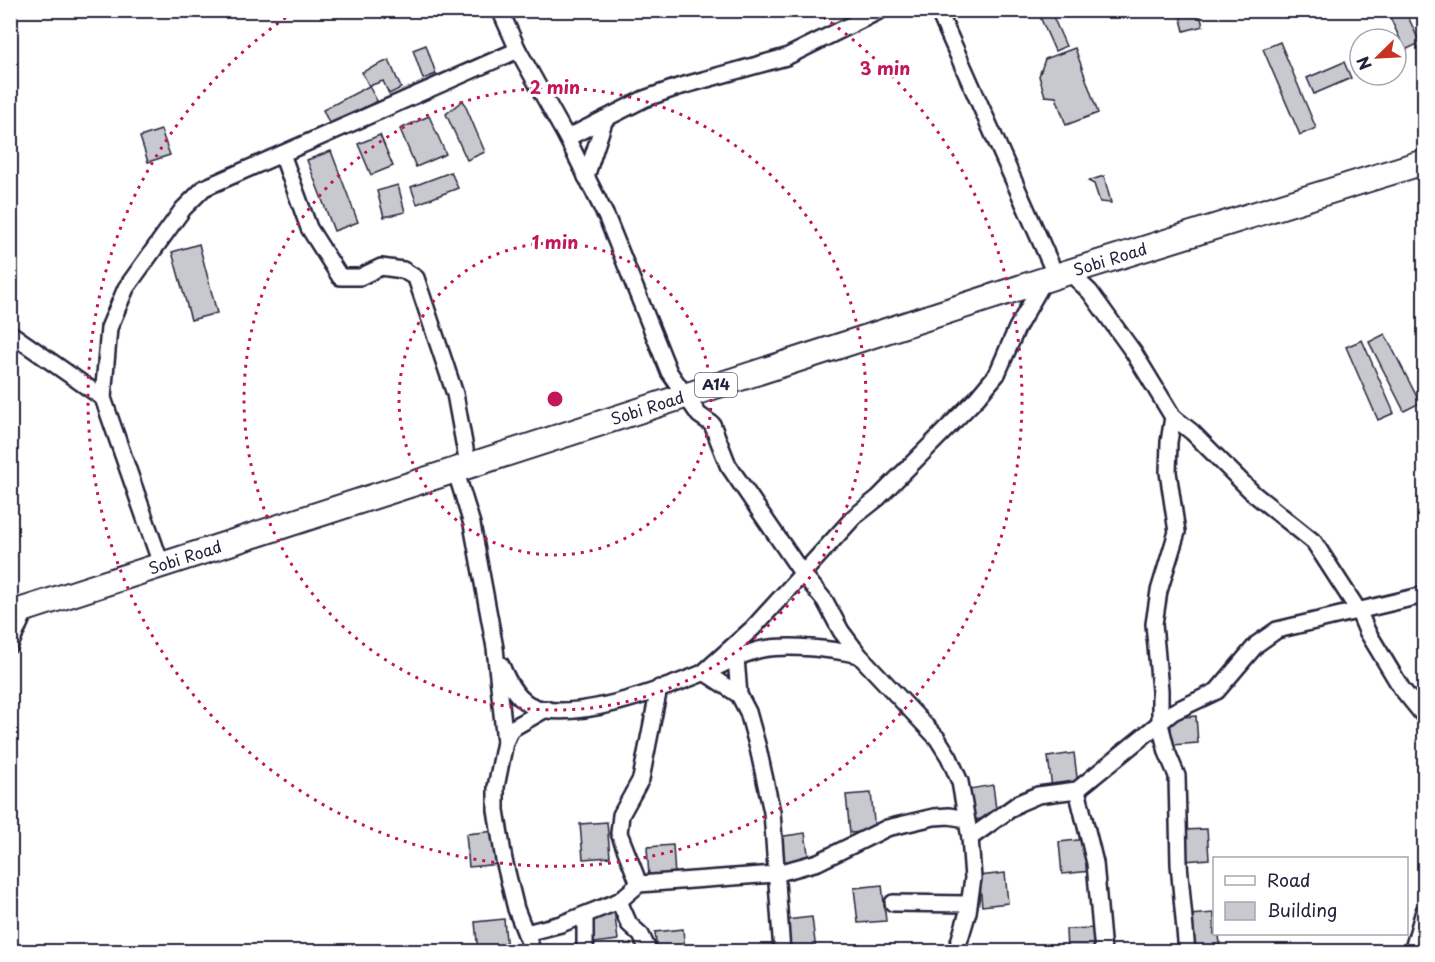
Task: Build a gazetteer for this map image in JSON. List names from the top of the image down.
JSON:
{
  "streets": {
    "highway": ["Sobi Road", "A14"]
  },
  "legend": ["Road", "Building"],
  "north": "bottom left",
  "rings": ["3 min", "2 min", "1 min"]
}
